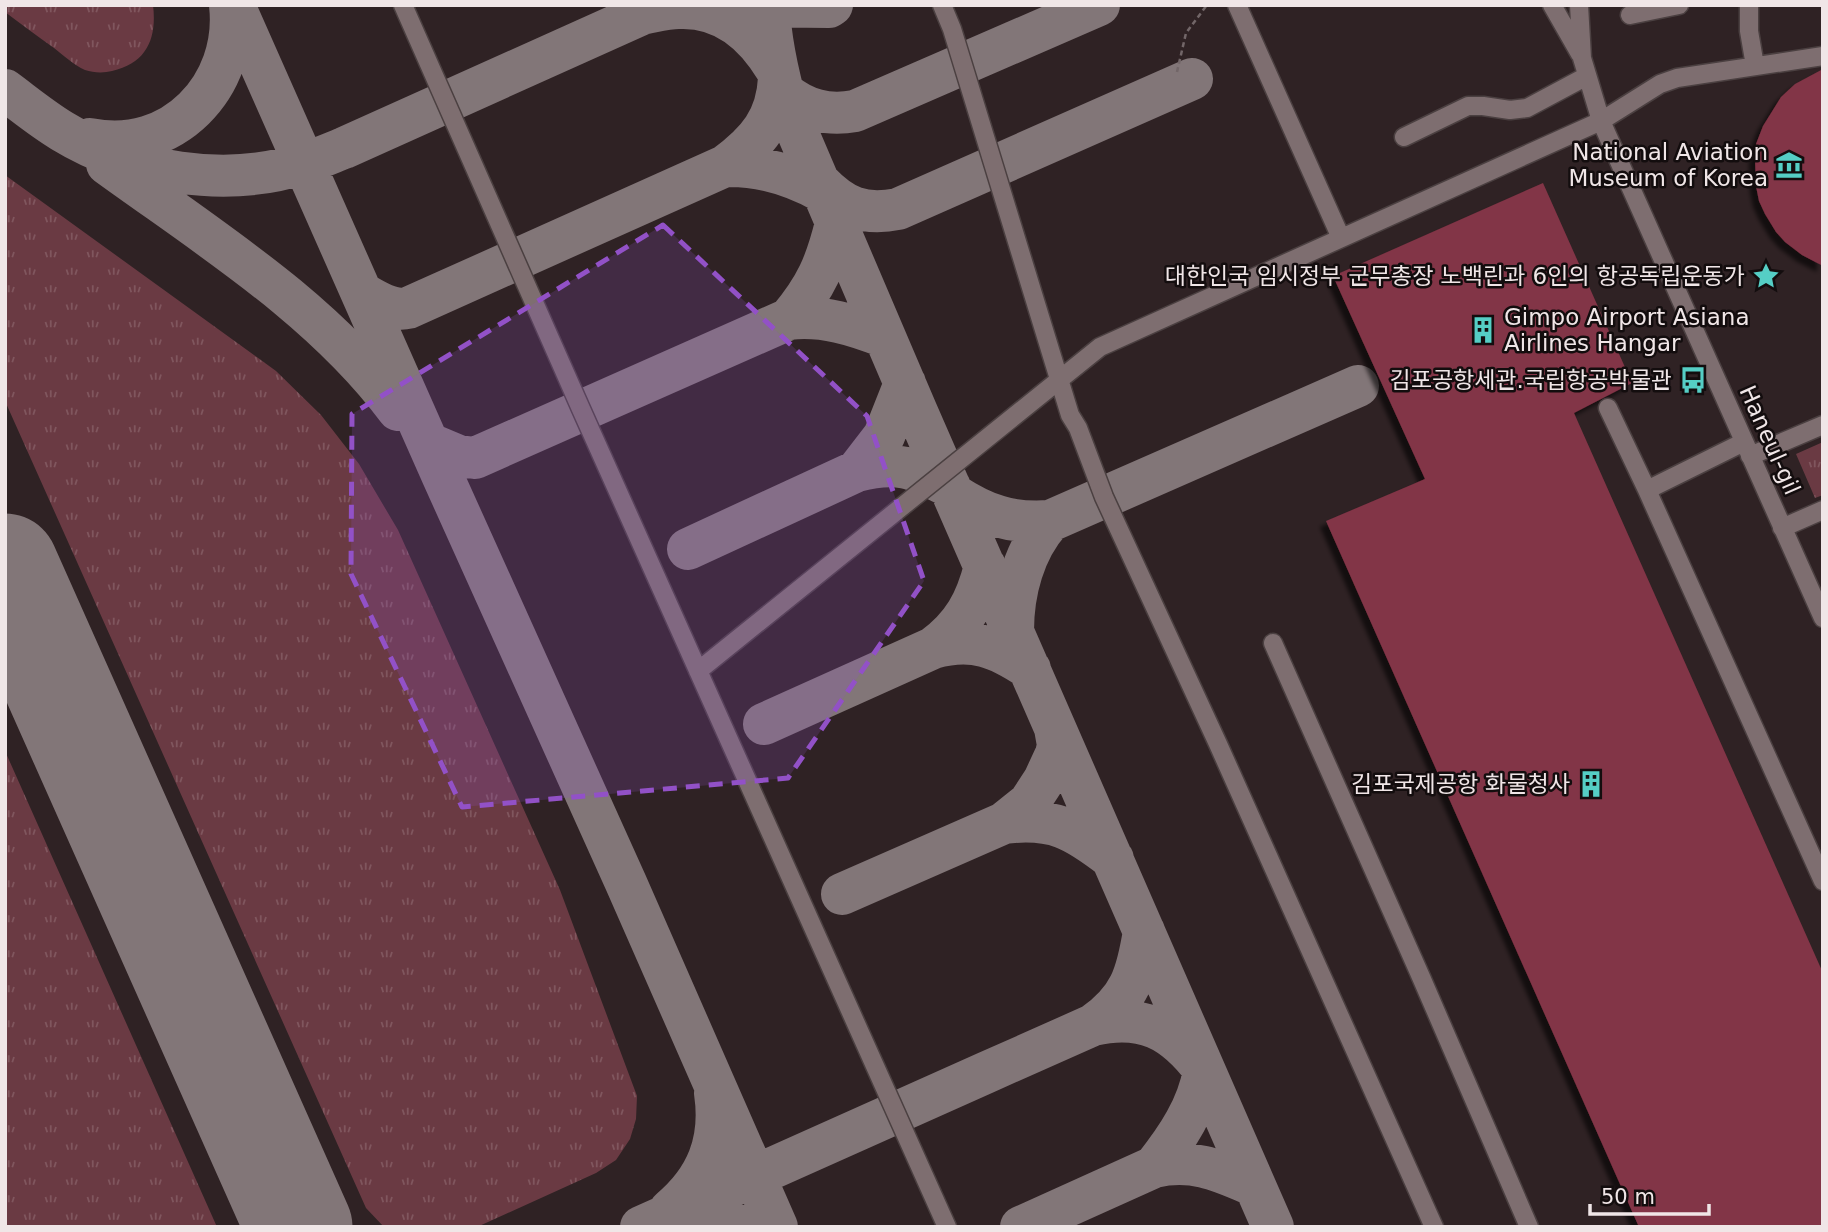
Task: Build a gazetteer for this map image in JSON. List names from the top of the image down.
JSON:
{
  "streets": {
    "lane": ["Haneul-gil"]
  },
  "places": {
    "museum": ["National Aviation Museum of Korea"],
    "place": ["대한인국 임시정부 군무총장 노백린과 6인의 항공독립운동가"],
    "building": ["Gimpo Airport Asiana Airlines Hangar", "김포국제공항 화물청사"],
    "bus stop": ["김포공항세관.국립항공박물관"]
  },
  "scale_bar": "50 m"
}
